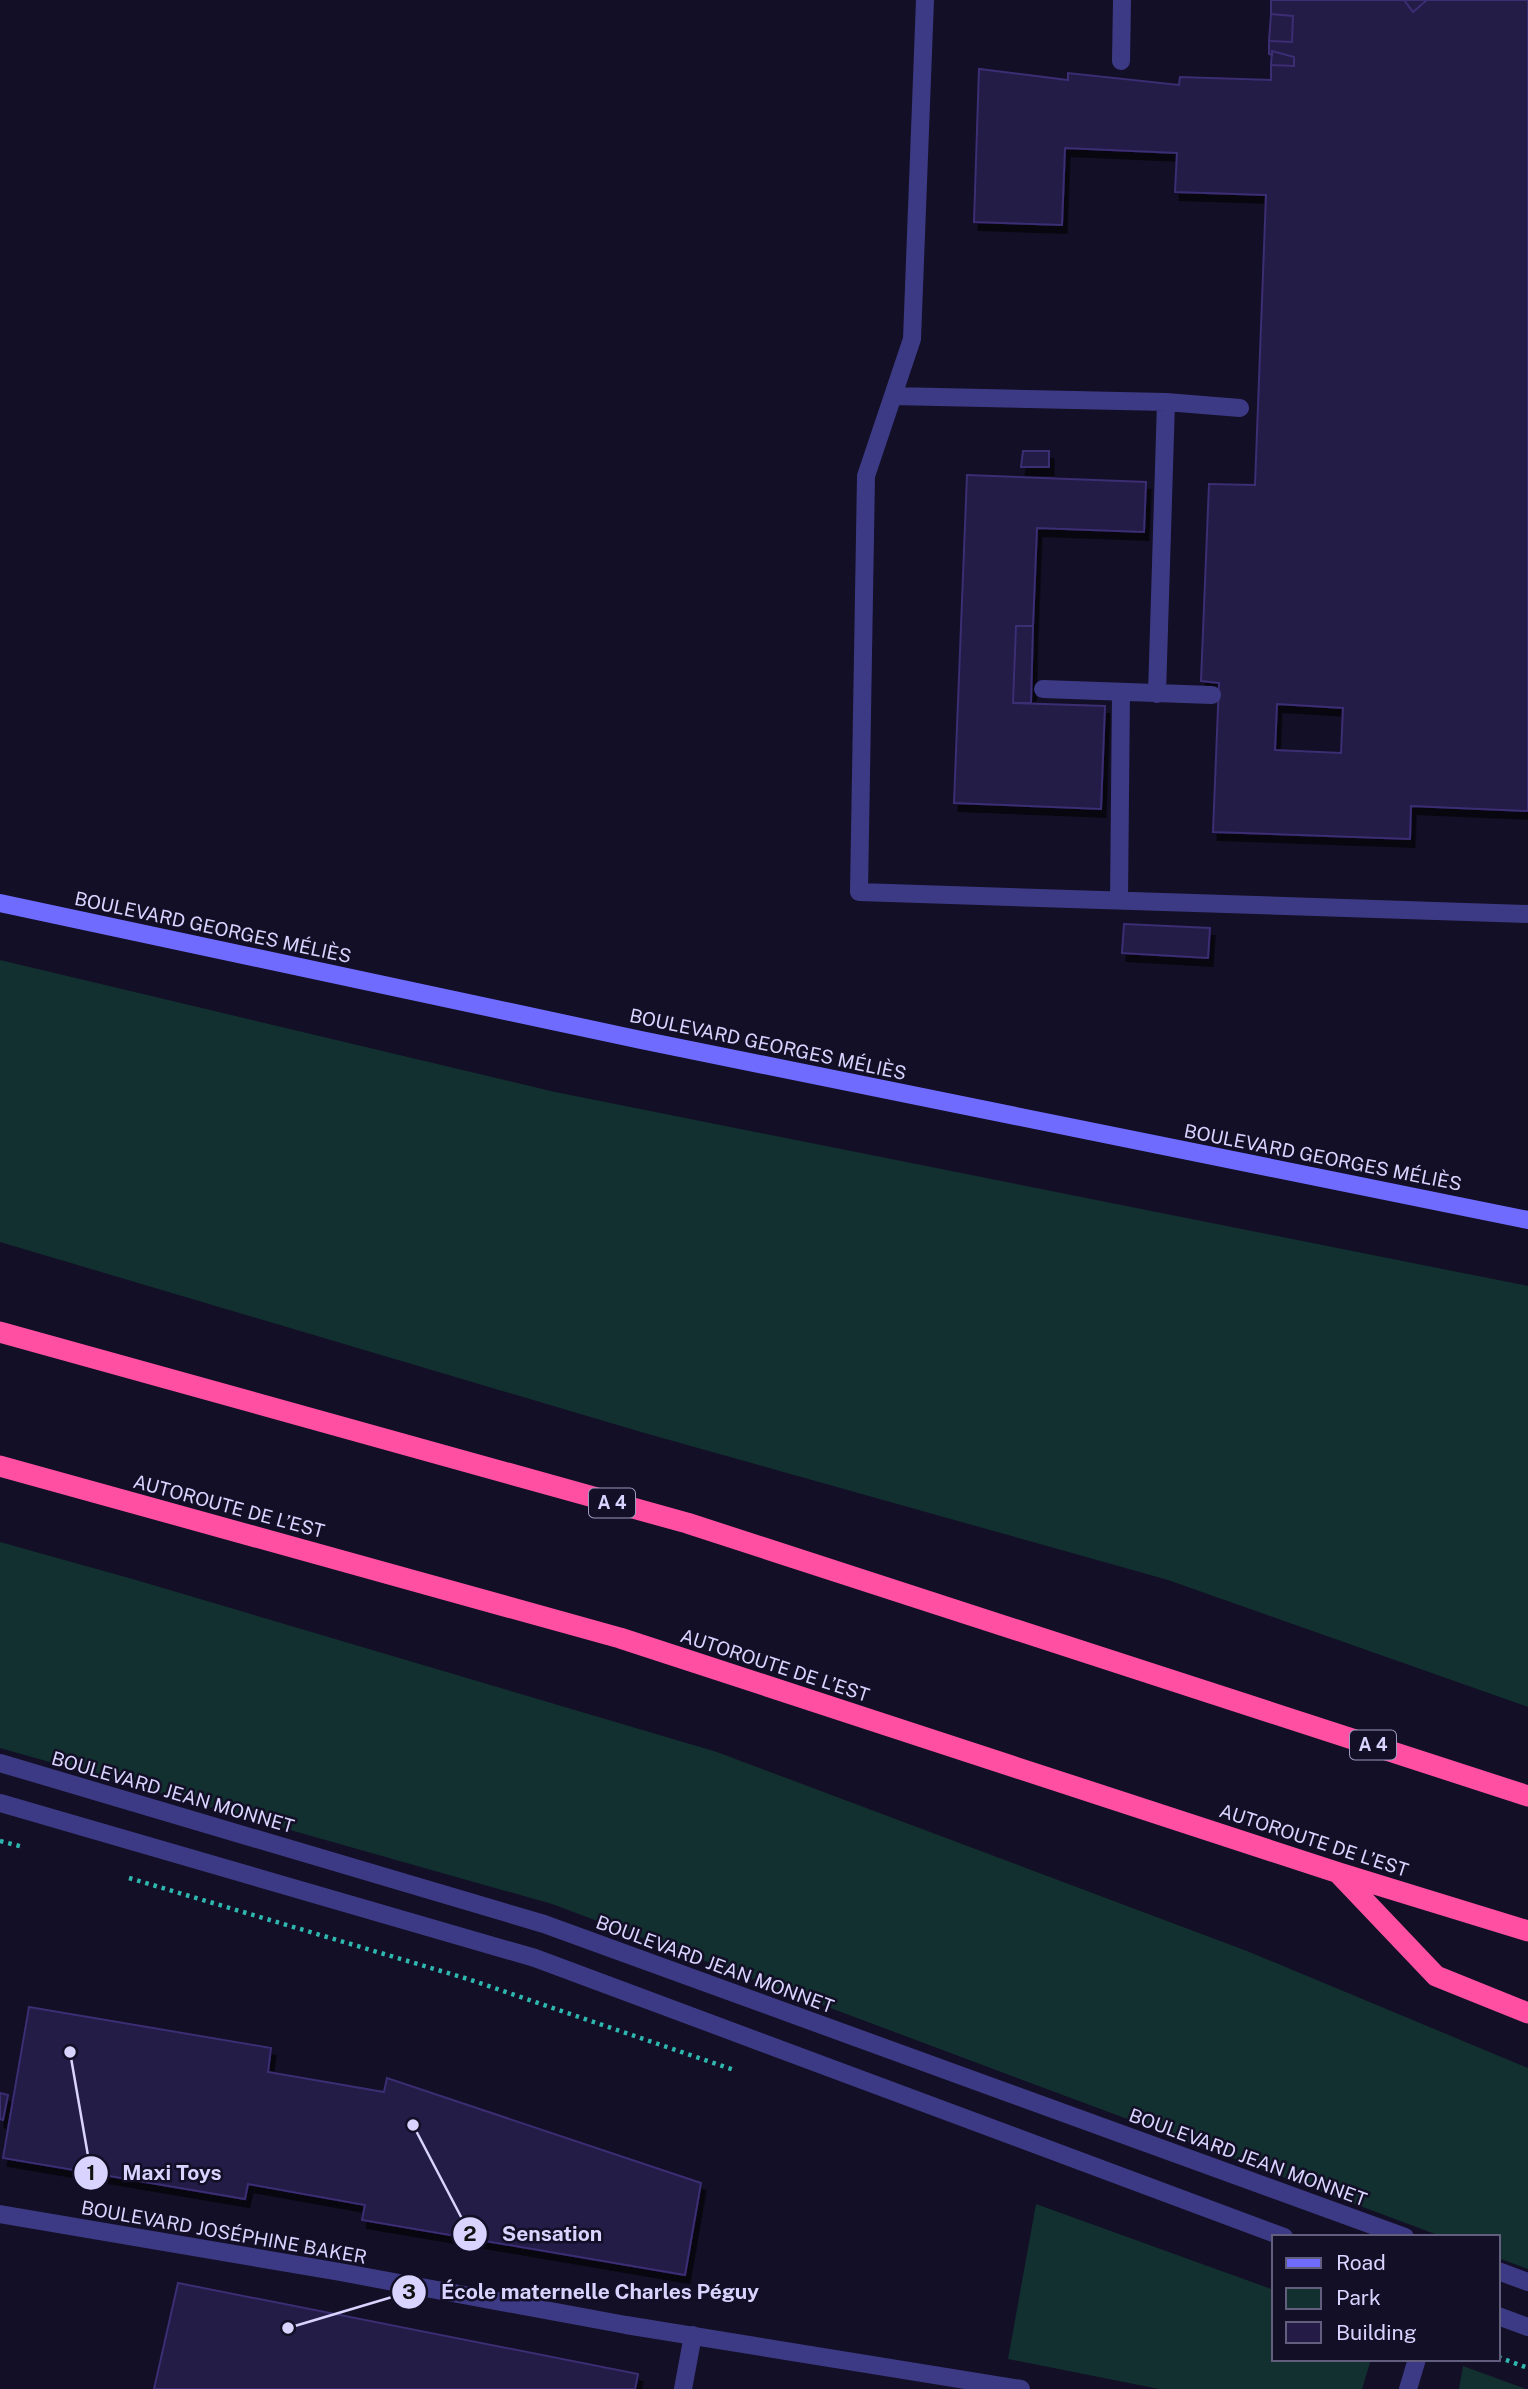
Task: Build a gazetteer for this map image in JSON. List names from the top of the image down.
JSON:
{
  "streets": {
    "highway": ["A 4", "AUTOROUTE DE L’EST"],
    "main road": ["BOULEVARD GEORGES MÉLIÈS"],
    "street": ["BOULEVARD JEAN MONNET", "BOULEVARD JOSÉPHINE BAKER"]
  },
  "places": ["Maxi Toys", "Sensation", "École maternelle Charles Péguy"],
  "legend": ["Road", "Park", "Building"]
}
